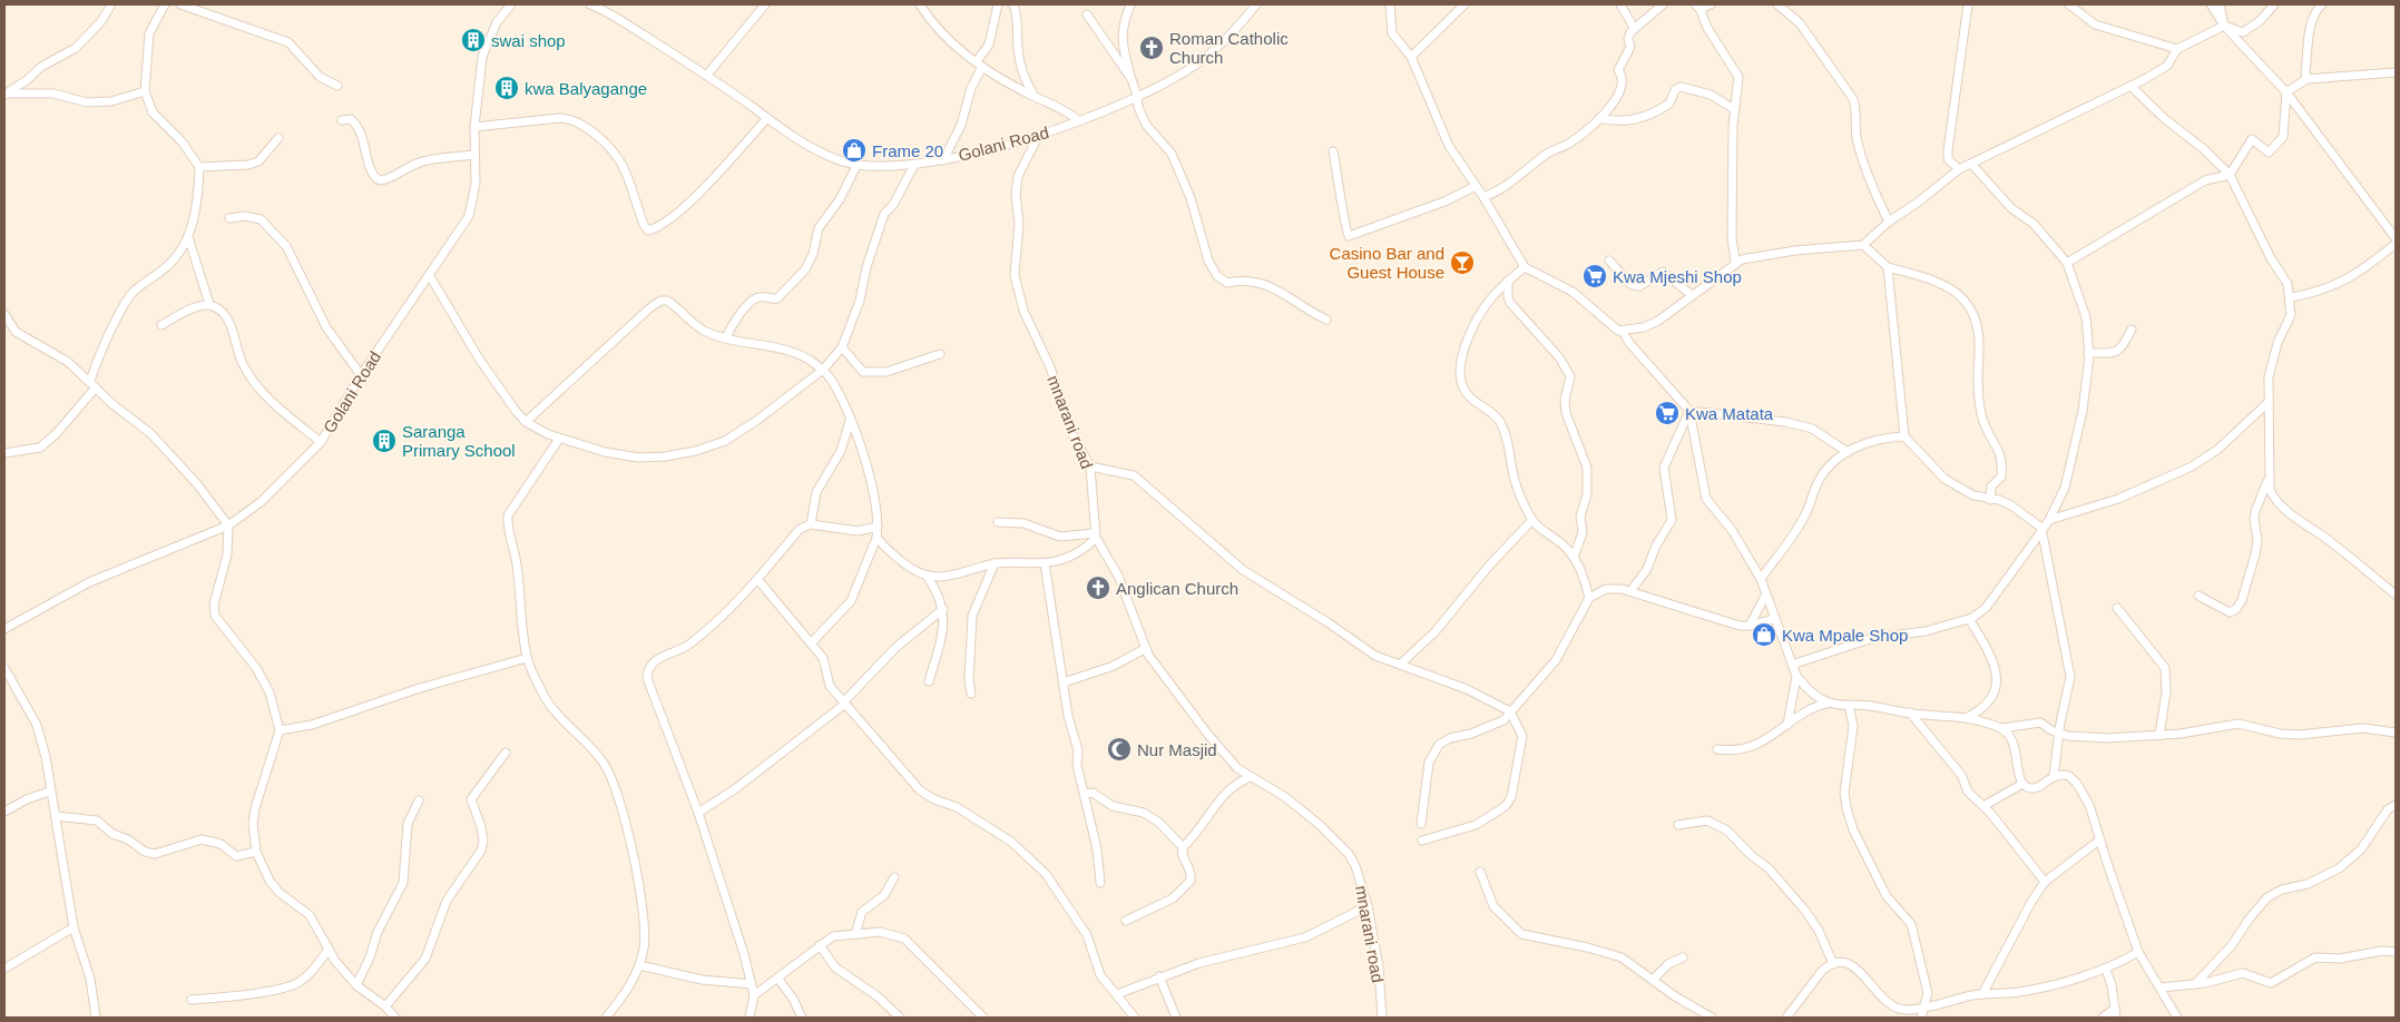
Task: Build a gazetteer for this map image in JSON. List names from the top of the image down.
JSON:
{
  "streets": {
    "street": ["Golani Road", "mnarani road"]
  },
  "crossings": [
    ["Golani Road", "mnarani road"]
  ],
  "places": {
    "building": ["swai shop", "kwa Balyagange", "Saranga Primary School"],
    "church": ["Roman Catholic Church", "Anglican Church"],
    "shop": ["Frame 20", "Kwa Mpale Shop"],
    "bar": ["Casino Bar and Guest House"],
    "supermarket": ["Kwa Mjeshi Shop", "Kwa Matata"],
    "mosque": ["Nur Masjid"]
  }
}
